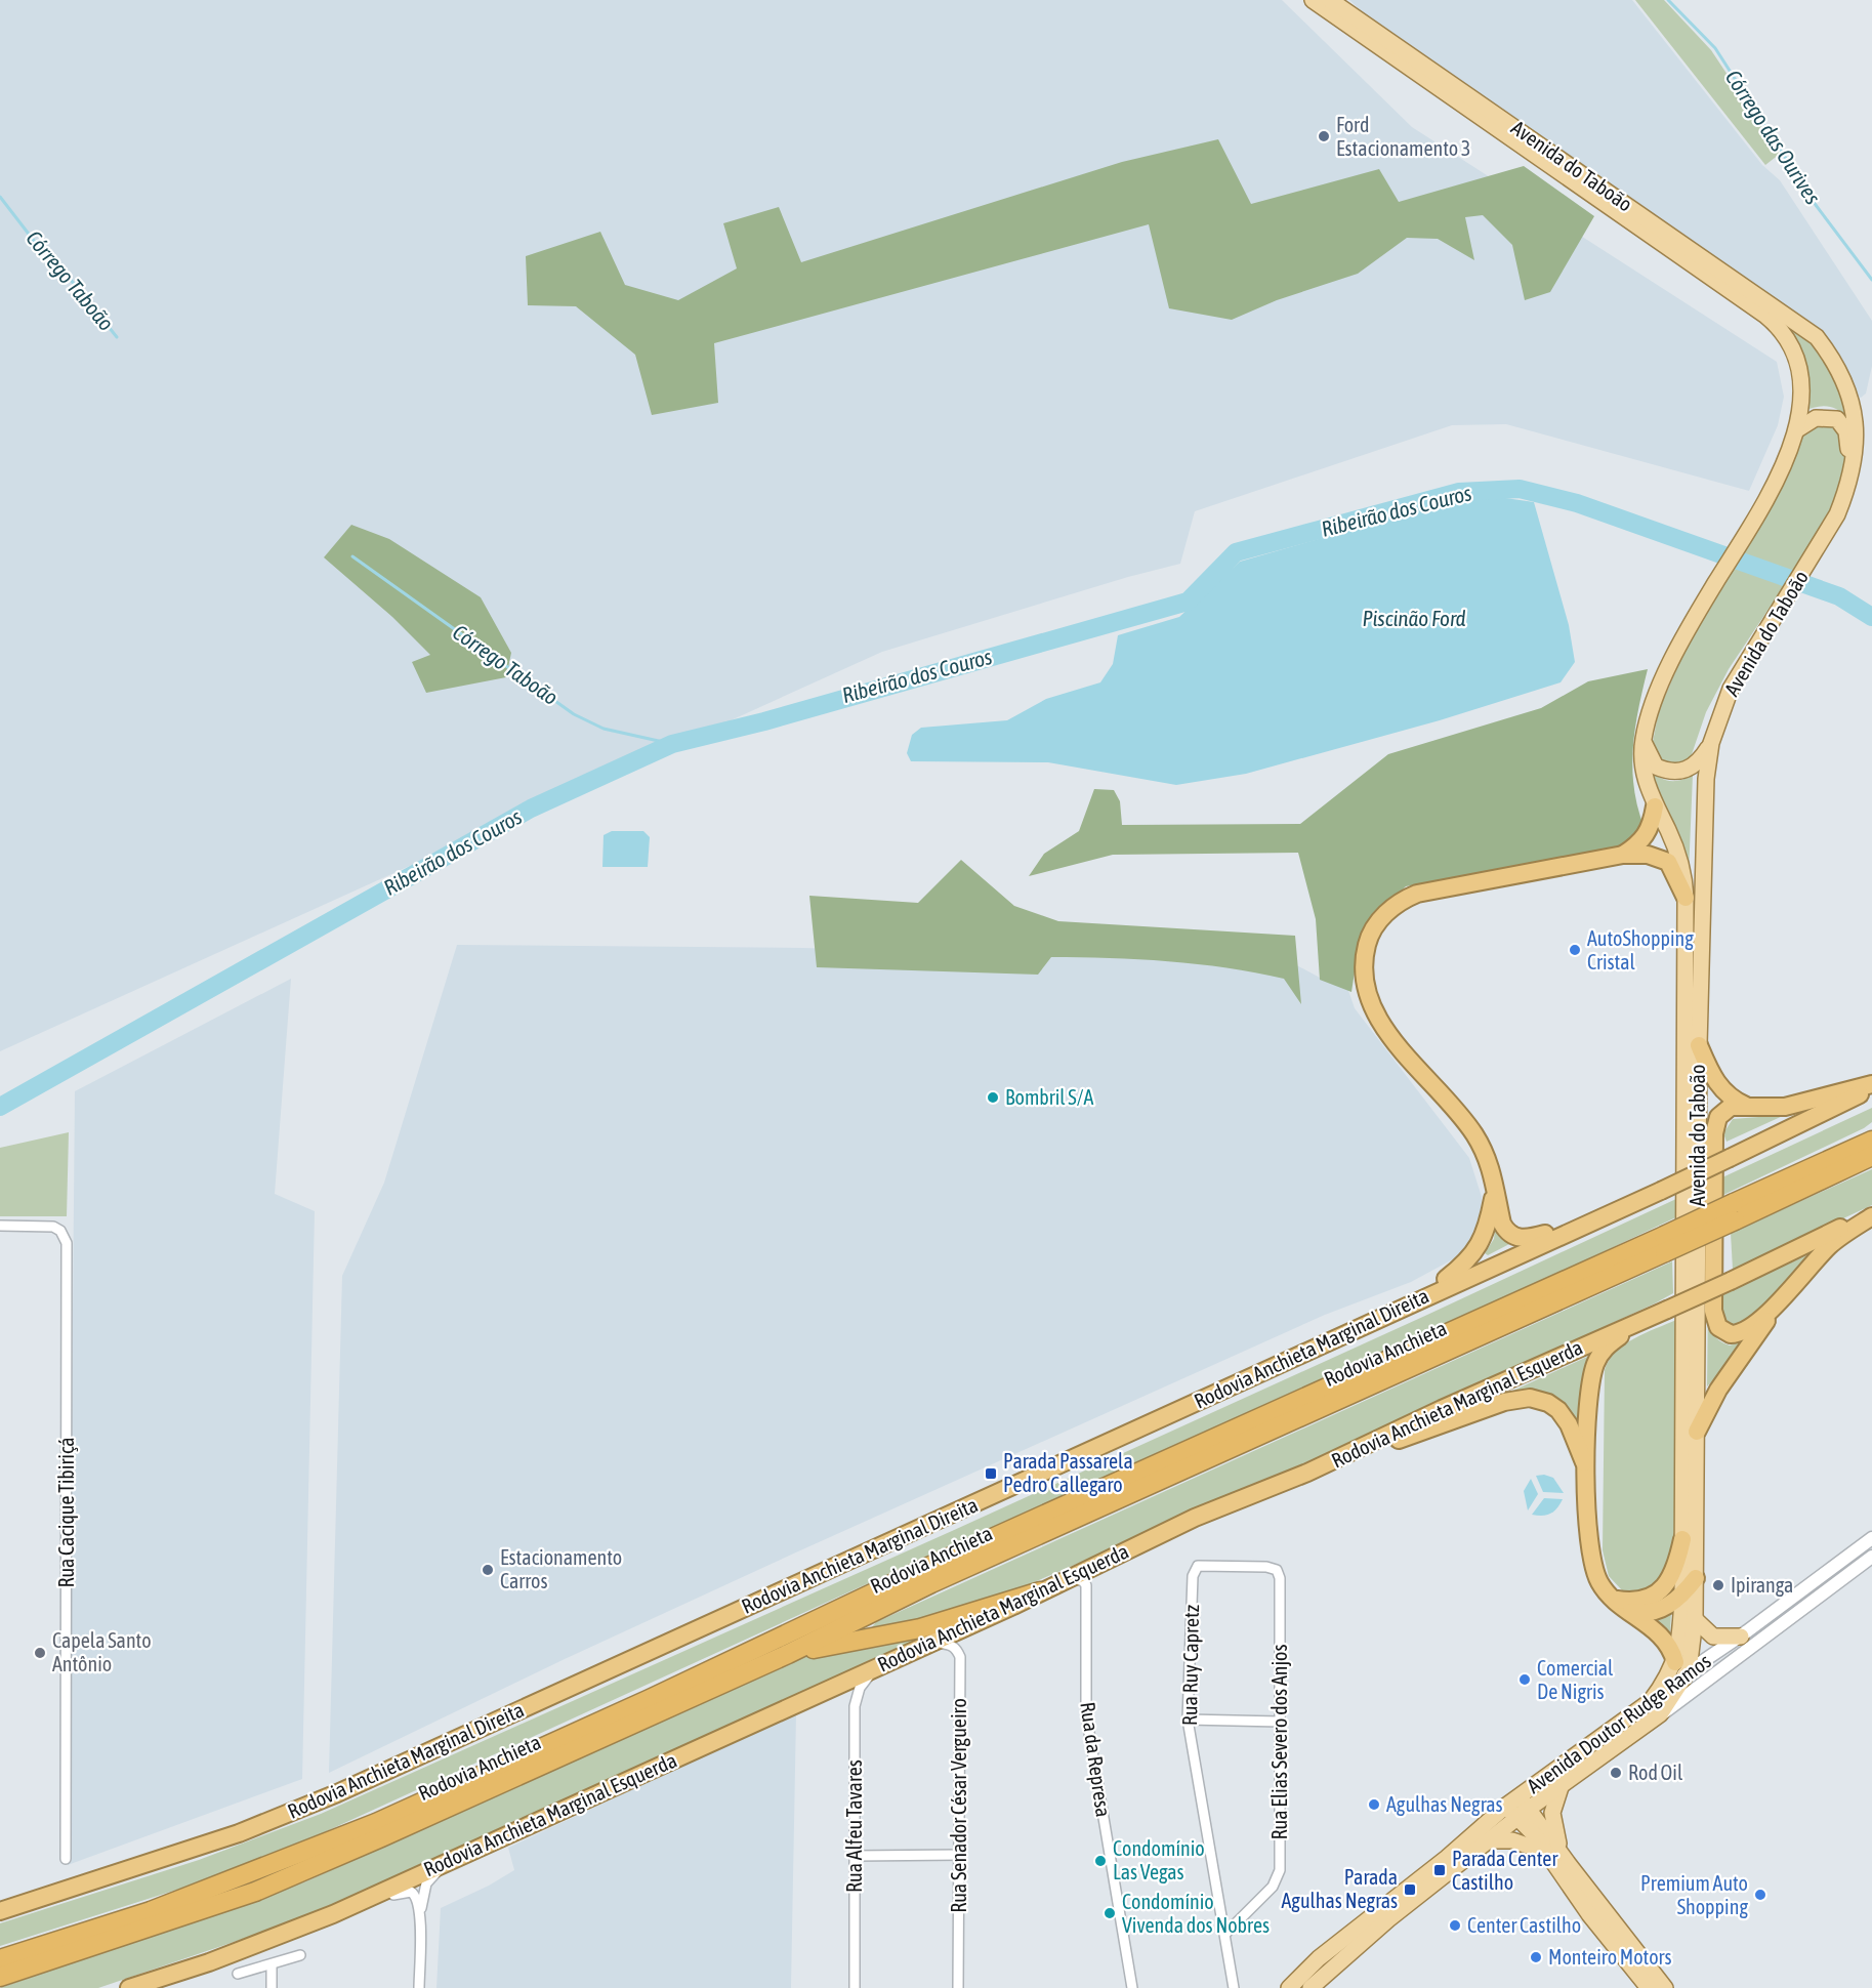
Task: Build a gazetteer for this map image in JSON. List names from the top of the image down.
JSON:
{
  "streets": {
    "highway": ["Rodovia Anchieta Marginal Direita", "Rodovia Anchieta", "Rodovia Anchieta Marginal Esquerda"],
    "main road": ["Avenida do Taboão", "Avenida Doutor Rudge Ramos"],
    "street": [
      "Rua Cacique Tibiriçá",
      "Rua Ruy Capretz",
      "Rua Elias Severo dos Anjos",
      "Rua da Represa",
      "Rua Senador César Vergueiro",
      "Rua Alfeu Tavares"
    ]
  },
  "crossings": [
    ["Avenida do Taboão", "Avenida Doutor Rudge Ramos"],
    ["Rodovia Anchieta Marginal Esquerda", "Rua da Represa"],
    ["Rodovia Anchieta Marginal Esquerda", "Rua Senador César Vergueiro"],
    ["Rodovia Anchieta Marginal Esquerda", "Rua Alfeu Tavares"],
    ["Rua Ruy Capretz", "Rua Elias Severo dos Anjos"]
  ],
  "water": [
    "Córrego das Ourives",
    "Córrego Taboão",
    "Ribeirão dos Couros",
    "Piscinão Ford"
  ],
  "places": {
    "other": [
      "Ford Estacionamento 3",
      "AutoShopping Cristal",
      "Bombril S/A",
      "Estacionamento Carros",
      "Ipiranga",
      "Capela Santo Antônio",
      "Comercial De Nigris",
      "Rod Oil",
      "Agulhas Negras",
      "Condomínio Las Vegas",
      "Premium Auto Shopping",
      "Condomínio Vivenda dos Nobres",
      "Center Castilho",
      "Monteiro Motors"
    ],
    "transit": ["Parada Passarela Pedro Callegaro", "Parada Center Castilho", "Parada Agulhas Negras"]
  }
}
